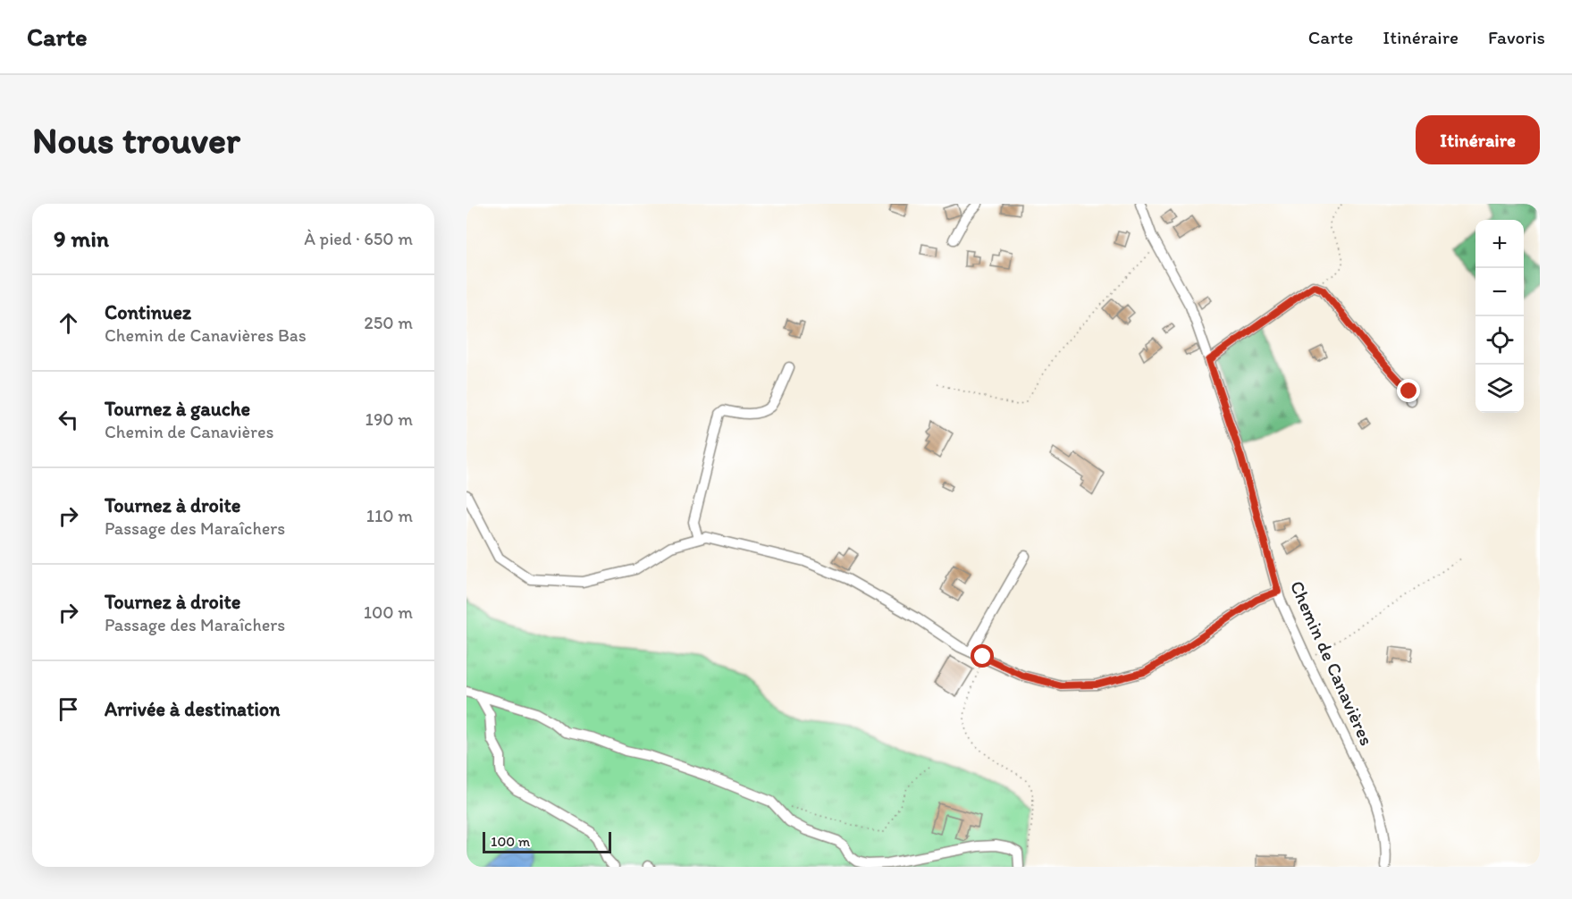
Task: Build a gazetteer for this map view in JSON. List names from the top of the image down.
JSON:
{
  "streets": {
    "street": ["Chemin de Canavières"]
  },
  "scale_bar": "100 m",
  "page": {
    "header": "Carte",
    "nav": ["Carte", "Itinéraire", "Favoris"],
    "buttons": "Itinéraire",
    "title": "Nous trouver",
    "heading": ["9 min", "À pied · 650 m"],
    "map_buttons": ["+", "−"],
    "list": [
      ["Continuez", "Chemin de Canavières Bas", "250 m"],
      ["Tournez à gauche", "Chemin de Canavières", "190 m"],
      ["Tournez à droite", "Passage des Maraîchers", "110 m"],
      ["Tournez à droite", "Passage des Maraîchers", "100 m"],
      "Arrivée à destination"
    ],
    "scale": "100 m"
  }
}
